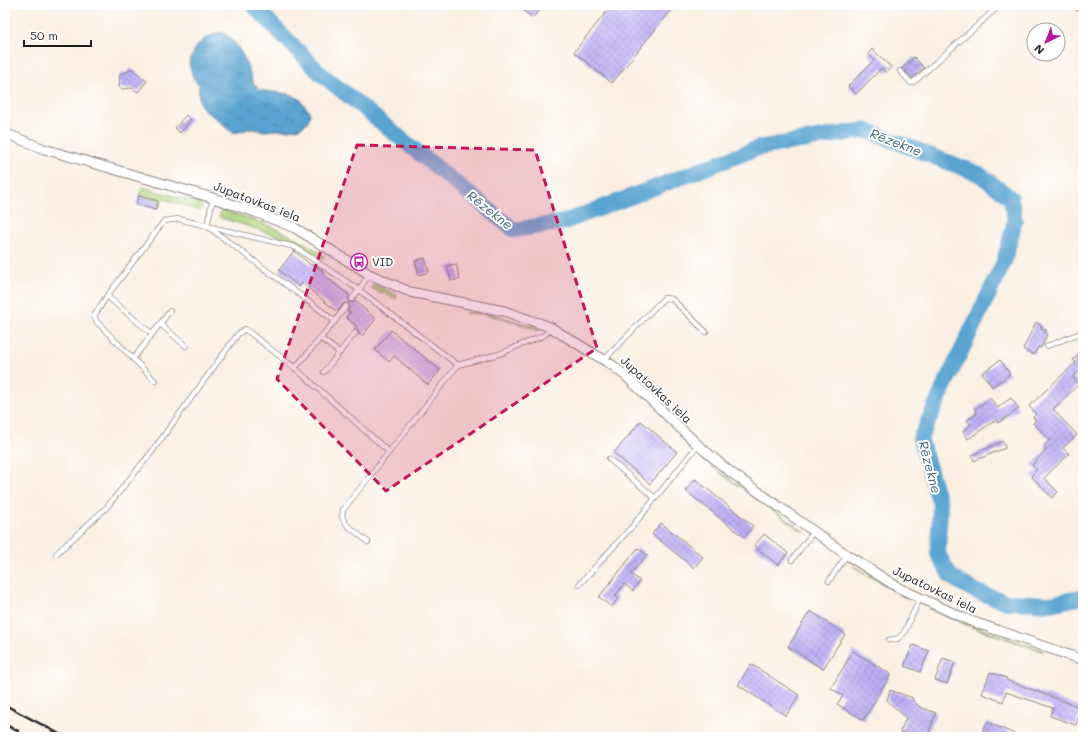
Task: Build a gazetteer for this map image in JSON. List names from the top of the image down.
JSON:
{
  "streets": {
    "street": ["Jupatovkas iela"]
  },
  "water": ["Rēzekne"],
  "places": {
    "bus stop": ["VID"]
  },
  "scale_bar": "50 m",
  "north": "bottom left"
}
